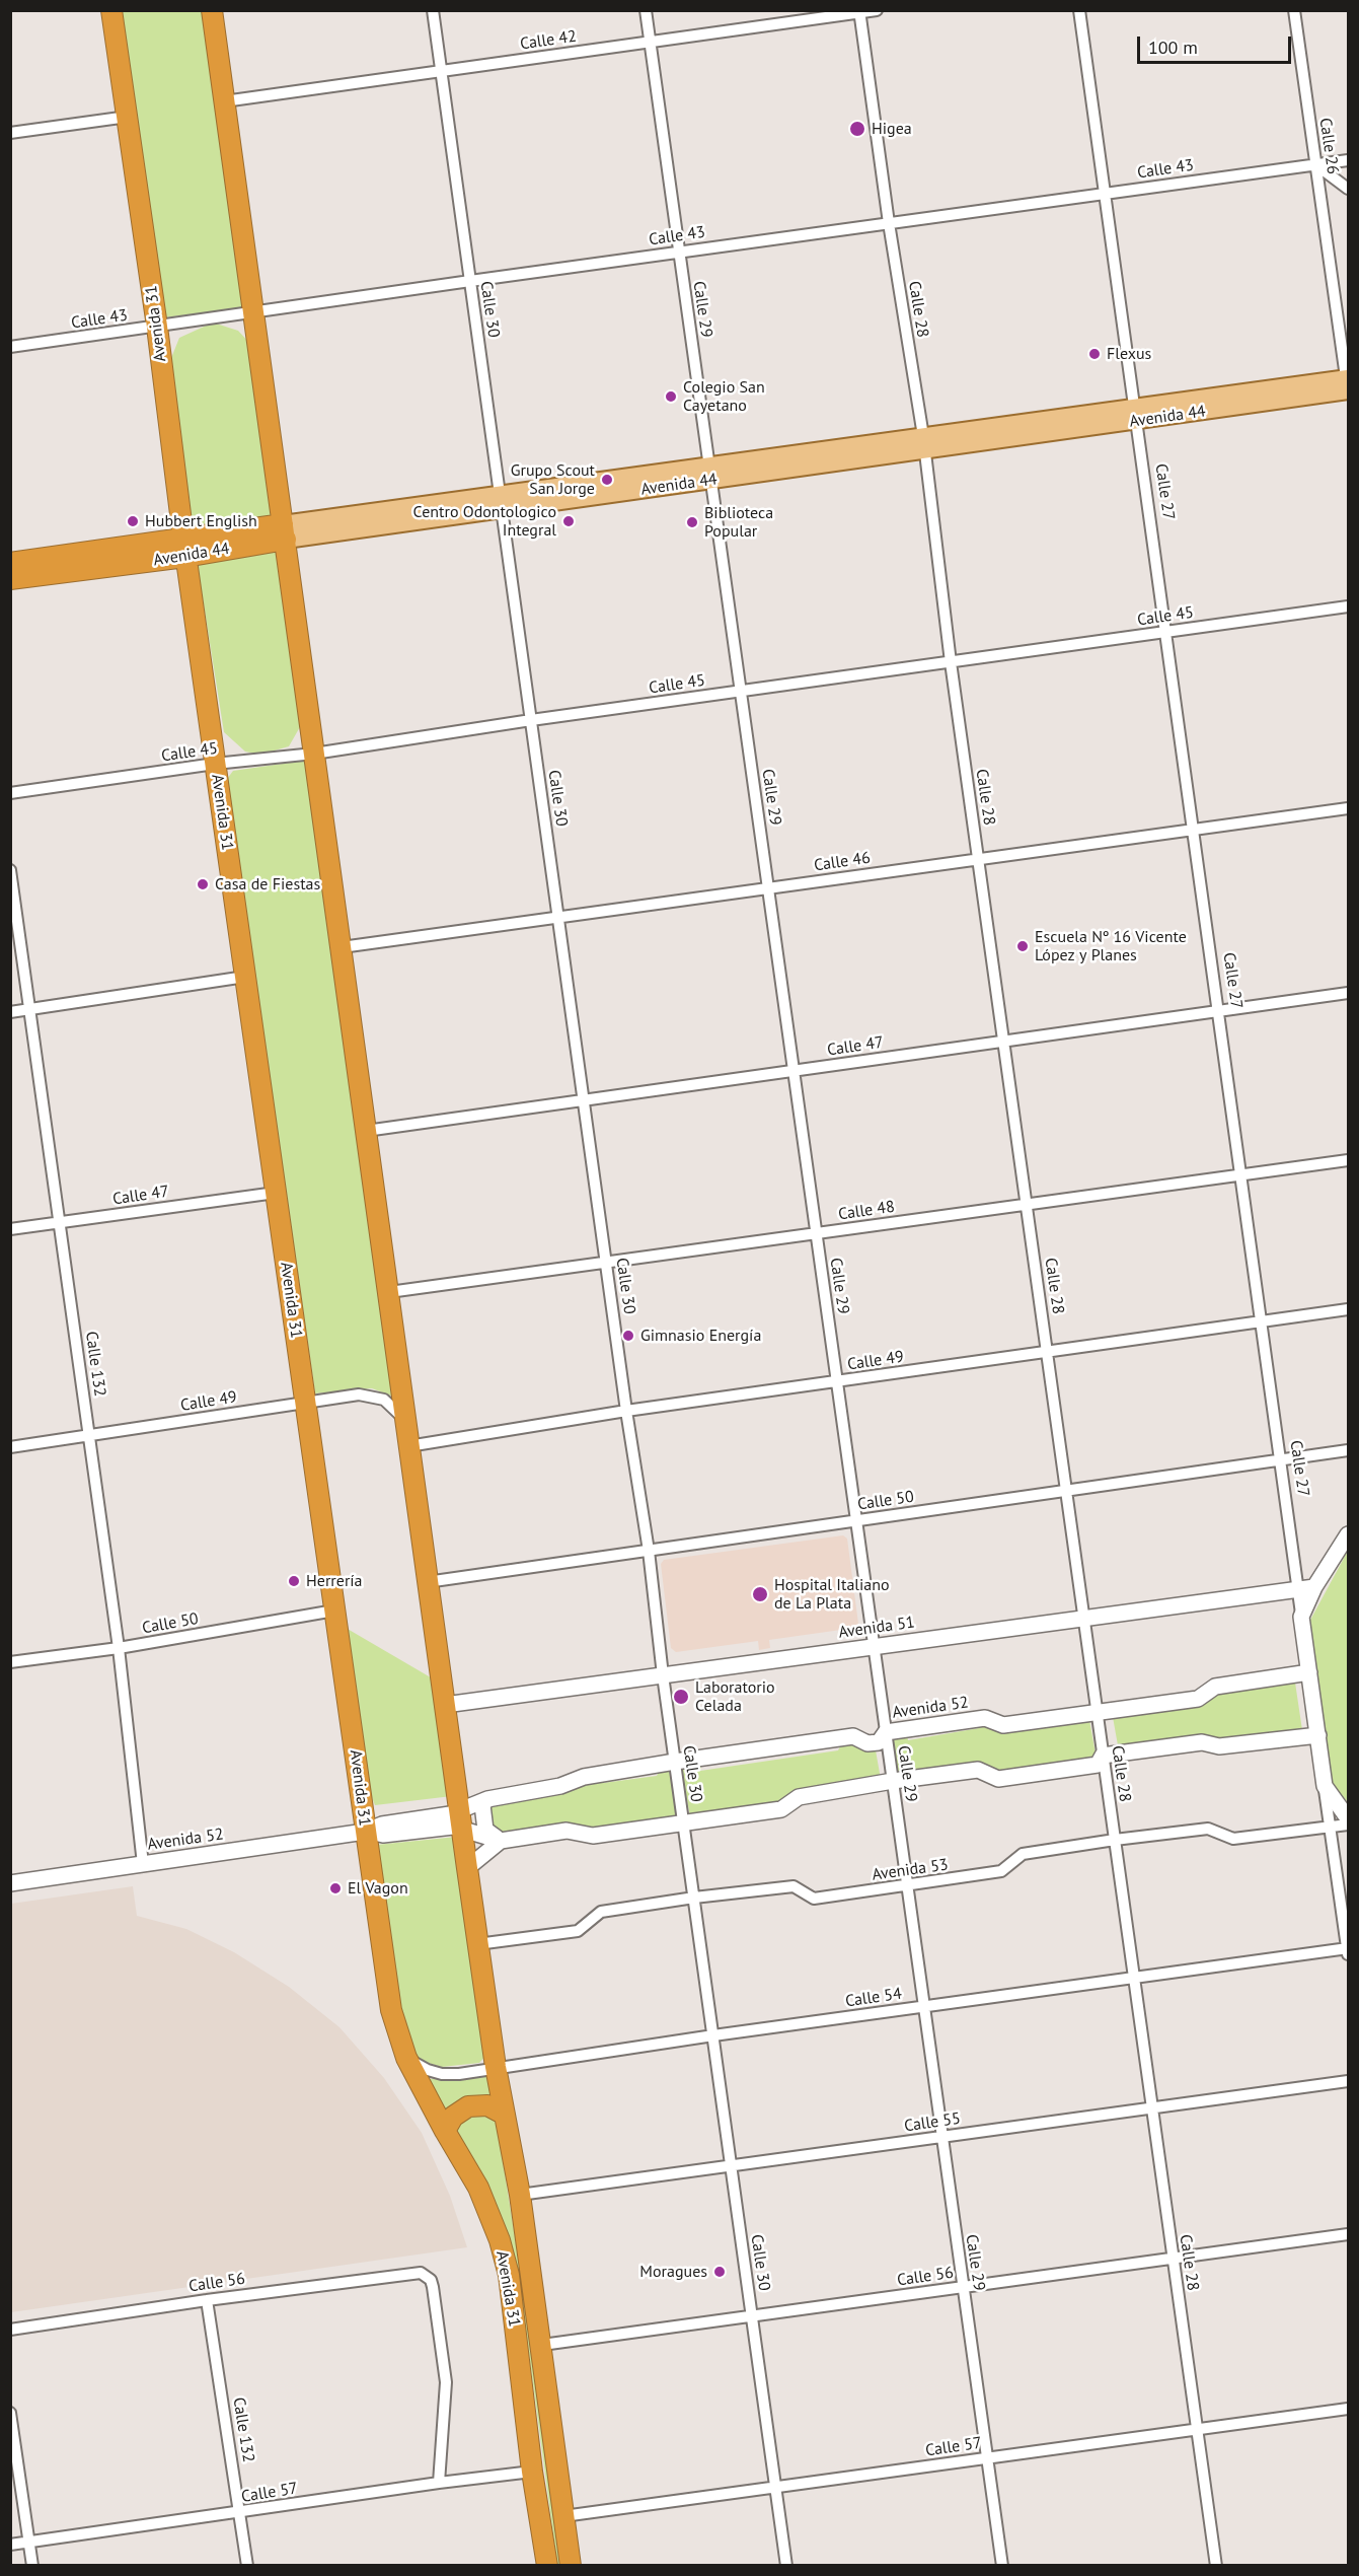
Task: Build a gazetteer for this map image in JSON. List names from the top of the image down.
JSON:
{
  "streets": {
    "highway": ["Avenida 31", "Avenida 44"],
    "street": [
      "Calle 42",
      "Calle 26",
      "Calle 43",
      "Calle 30",
      "Calle 29",
      "Calle 28",
      "Calle 27",
      "Calle 45",
      "Calle 46",
      "Calle 47",
      "Calle 48",
      "Calle 49",
      "Calle 132",
      "Calle 50",
      "Avenida 51",
      "Avenida 52",
      "Avenida 53",
      "Calle 54",
      "Calle 55",
      "Calle 56",
      "Calle 57"
    ]
  },
  "crossings": [
    ["Calle 42", "Calle 30"],
    ["Calle 42", "Calle 29"],
    ["Calle 42", "Calle 28"],
    ["Calle 42", "Avenida 31"],
    ["Calle 26", "Calle 43"],
    ["Calle 26", "Avenida 44"],
    ["Calle 43", "Calle 30"],
    ["Calle 43", "Calle 29"],
    ["Calle 43", "Calle 28"],
    ["Calle 43", "Avenida 31"],
    ["Calle 43", "Calle 27"],
    ["Calle 30", "Avenida 44"],
    ["Calle 30", "Calle 45"],
    ["Calle 30", "Calle 46"],
    ["Calle 30", "Calle 47"],
    ["Calle 30", "Calle 48"],
    ["Calle 30", "Calle 49"],
    ["Calle 30", "Calle 50"],
    ["Calle 30", "Avenida 51"],
    ["Calle 30", "Avenida 52"],
    ["Calle 30", "Avenida 53"],
    ["Calle 30", "Calle 54"],
    ["Calle 30", "Calle 55"],
    ["Calle 30", "Calle 56"],
    ["Calle 30", "Calle 57"],
    ["Calle 29", "Avenida 44"],
    ["Calle 29", "Calle 45"],
    ["Calle 29", "Calle 46"],
    ["Calle 29", "Calle 47"],
    ["Calle 29", "Calle 48"],
    ["Calle 29", "Calle 49"],
    ["Calle 29", "Calle 50"],
    ["Calle 29", "Avenida 51"],
    ["Calle 29", "Avenida 52"],
    ["Calle 29", "Avenida 53"],
    ["Calle 29", "Calle 54"],
    ["Calle 29", "Calle 55"],
    ["Calle 29", "Calle 56"],
    ["Calle 29", "Calle 57"],
    ["Calle 28", "Avenida 44"],
    ["Calle 28", "Calle 45"],
    ["Calle 28", "Calle 46"],
    ["Calle 28", "Calle 47"],
    ["Calle 28", "Calle 48"],
    ["Calle 28", "Calle 49"],
    ["Calle 28", "Calle 50"],
    ["Calle 28", "Avenida 51"],
    ["Calle 28", "Avenida 52"],
    ["Calle 28", "Avenida 53"],
    ["Calle 28", "Calle 54"],
    ["Calle 28", "Calle 55"],
    ["Calle 28", "Calle 56"],
    ["Calle 28", "Calle 57"],
    ["Avenida 31", "Avenida 44"],
    ["Avenida 31", "Calle 45"],
    ["Avenida 31", "Calle 46"],
    ["Avenida 31", "Calle 47"],
    ["Avenida 31", "Calle 48"],
    ["Avenida 31", "Calle 49"],
    ["Avenida 31", "Calle 50"],
    ["Avenida 31", "Avenida 51"],
    ["Avenida 31", "Avenida 52"],
    ["Avenida 31", "Avenida 53"],
    ["Avenida 31", "Calle 54"],
    ["Avenida 31", "Calle 55"],
    ["Avenida 31", "Calle 56"],
    ["Avenida 31", "Calle 57"],
    ["Avenida 44", "Calle 27"],
    ["Calle 27", "Calle 45"],
    ["Calle 27", "Calle 46"],
    ["Calle 27", "Calle 47"],
    ["Calle 27", "Calle 48"],
    ["Calle 27", "Calle 49"],
    ["Calle 27", "Calle 50"],
    ["Calle 27", "Avenida 51"],
    ["Calle 27", "Avenida 52"],
    ["Calle 27", "Avenida 53"],
    ["Calle 27", "Calle 54"],
    ["Calle 47", "Calle 132"],
    ["Calle 49", "Calle 132"],
    ["Calle 132", "Calle 50"],
    ["Calle 132", "Avenida 52"],
    ["Calle 132", "Calle 56"],
    ["Calle 132", "Calle 57"],
    ["Calle 56", "Calle 57"]
  ],
  "places": [
    "Higea",
    "Flexus",
    "Colegio San Cayetano",
    "Grupo Scout San Jorge",
    "Hubbert English",
    "Centro Odontologico Integral",
    "Biblioteca Popular",
    "Casa de Fiestas",
    "Escuela Nº 16 Vicente López y Planes",
    "Gimnasio Energía",
    "Herrería",
    "Hospital Italiano de La Plata",
    "Laboratorio Celada",
    "El Vagon",
    "Moragues"
  ],
  "scale_bar": "100 m"
}
